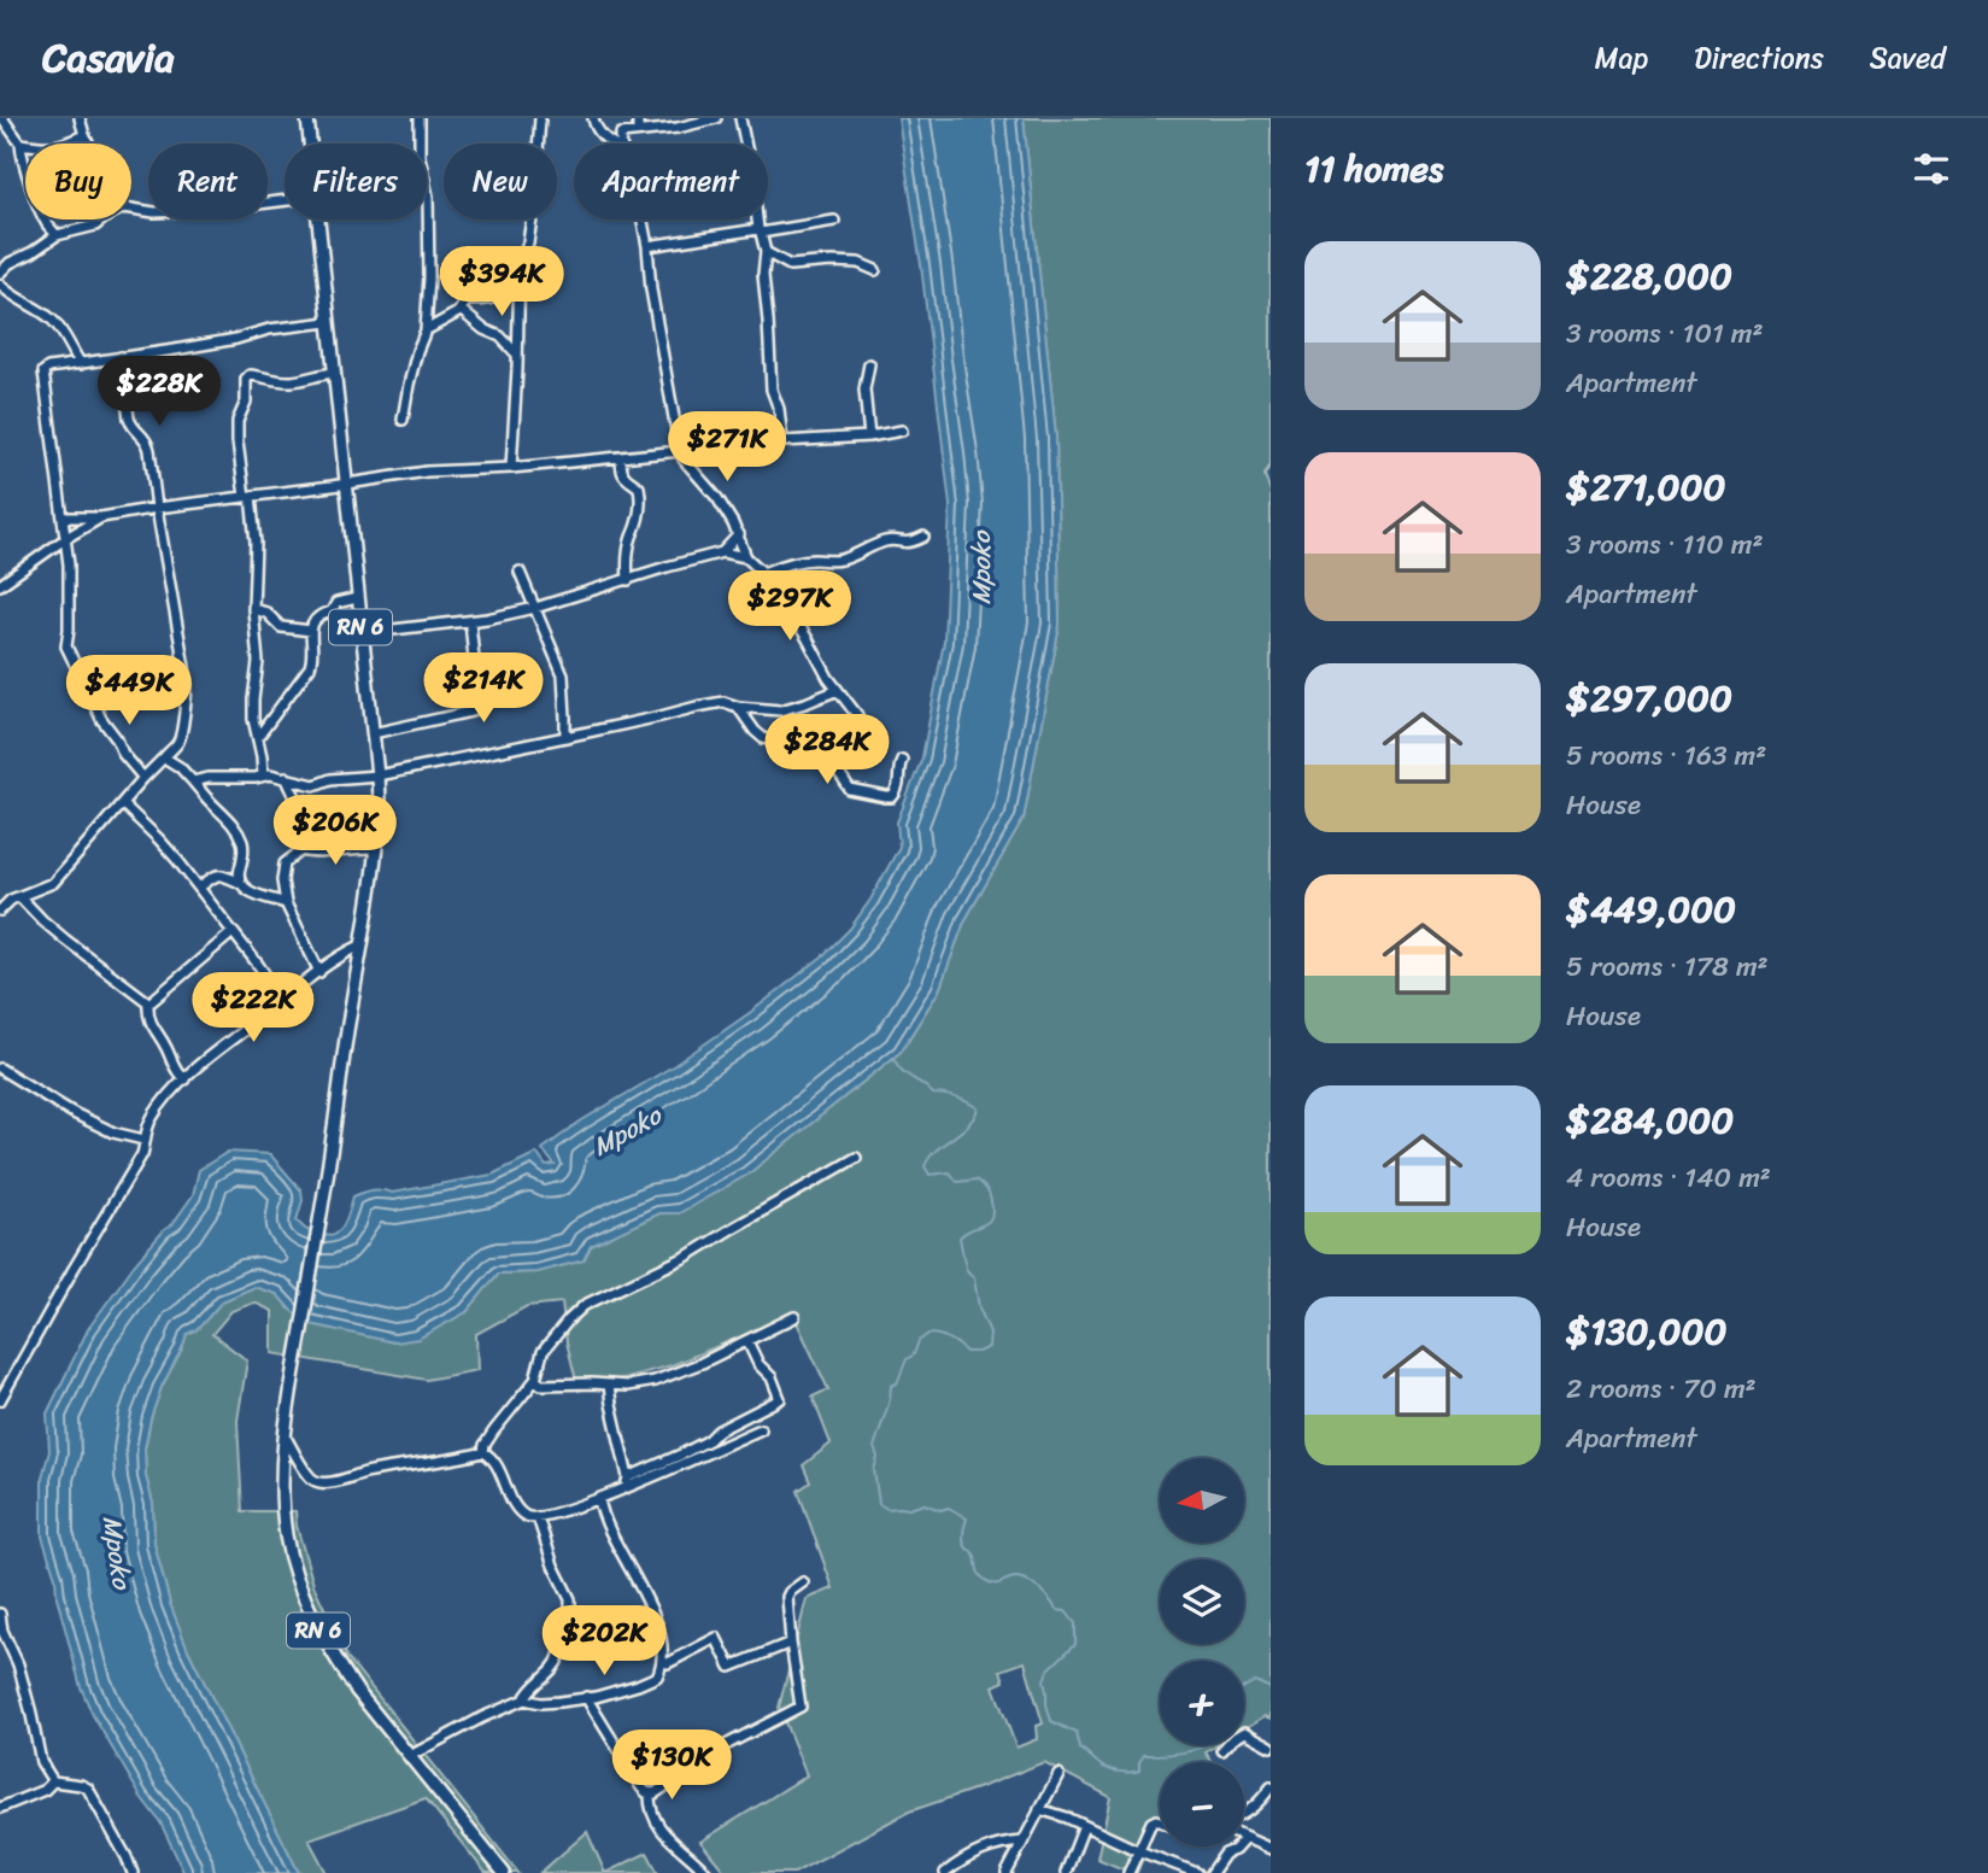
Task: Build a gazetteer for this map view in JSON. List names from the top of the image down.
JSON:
{
  "streets": {
    "main road": ["RN 6"]
  },
  "water": ["Mpoko"],
  "north": "left",
  "page": {
    "header": "Casavia",
    "nav": ["Map", "Directions", "Saved"],
    "heading": "11 homes",
    "chip": [
      "Buy",
      "Rent",
      "Filters",
      "New",
      "Apartment"
    ],
    "list": [
      {
        "name": "$228,000",
        "note": "3 rooms · 101 m² · Apartment"
      },
      {
        "name": "$271,000",
        "note": "3 rooms · 110 m² · Apartment"
      },
      {
        "name": "$297,000",
        "note": "5 rooms · 163 m² · House"
      },
      {
        "name": "$449,000",
        "note": "5 rooms · 178 m² · House"
      },
      {
        "name": "$284,000",
        "note": "4 rooms · 140 m² · House"
      },
      {
        "name": "$130,000",
        "note": "2 rooms · 70 m² · Apartment"
      }
    ],
    "price": [
      "$394K",
      "$228K",
      "$271K",
      "$297K",
      "$214K",
      "$449K",
      "$284K",
      "$206K",
      "$222K",
      "$202K",
      "$130K"
    ],
    "map_buttons": ["+", "−"]
  }
}
